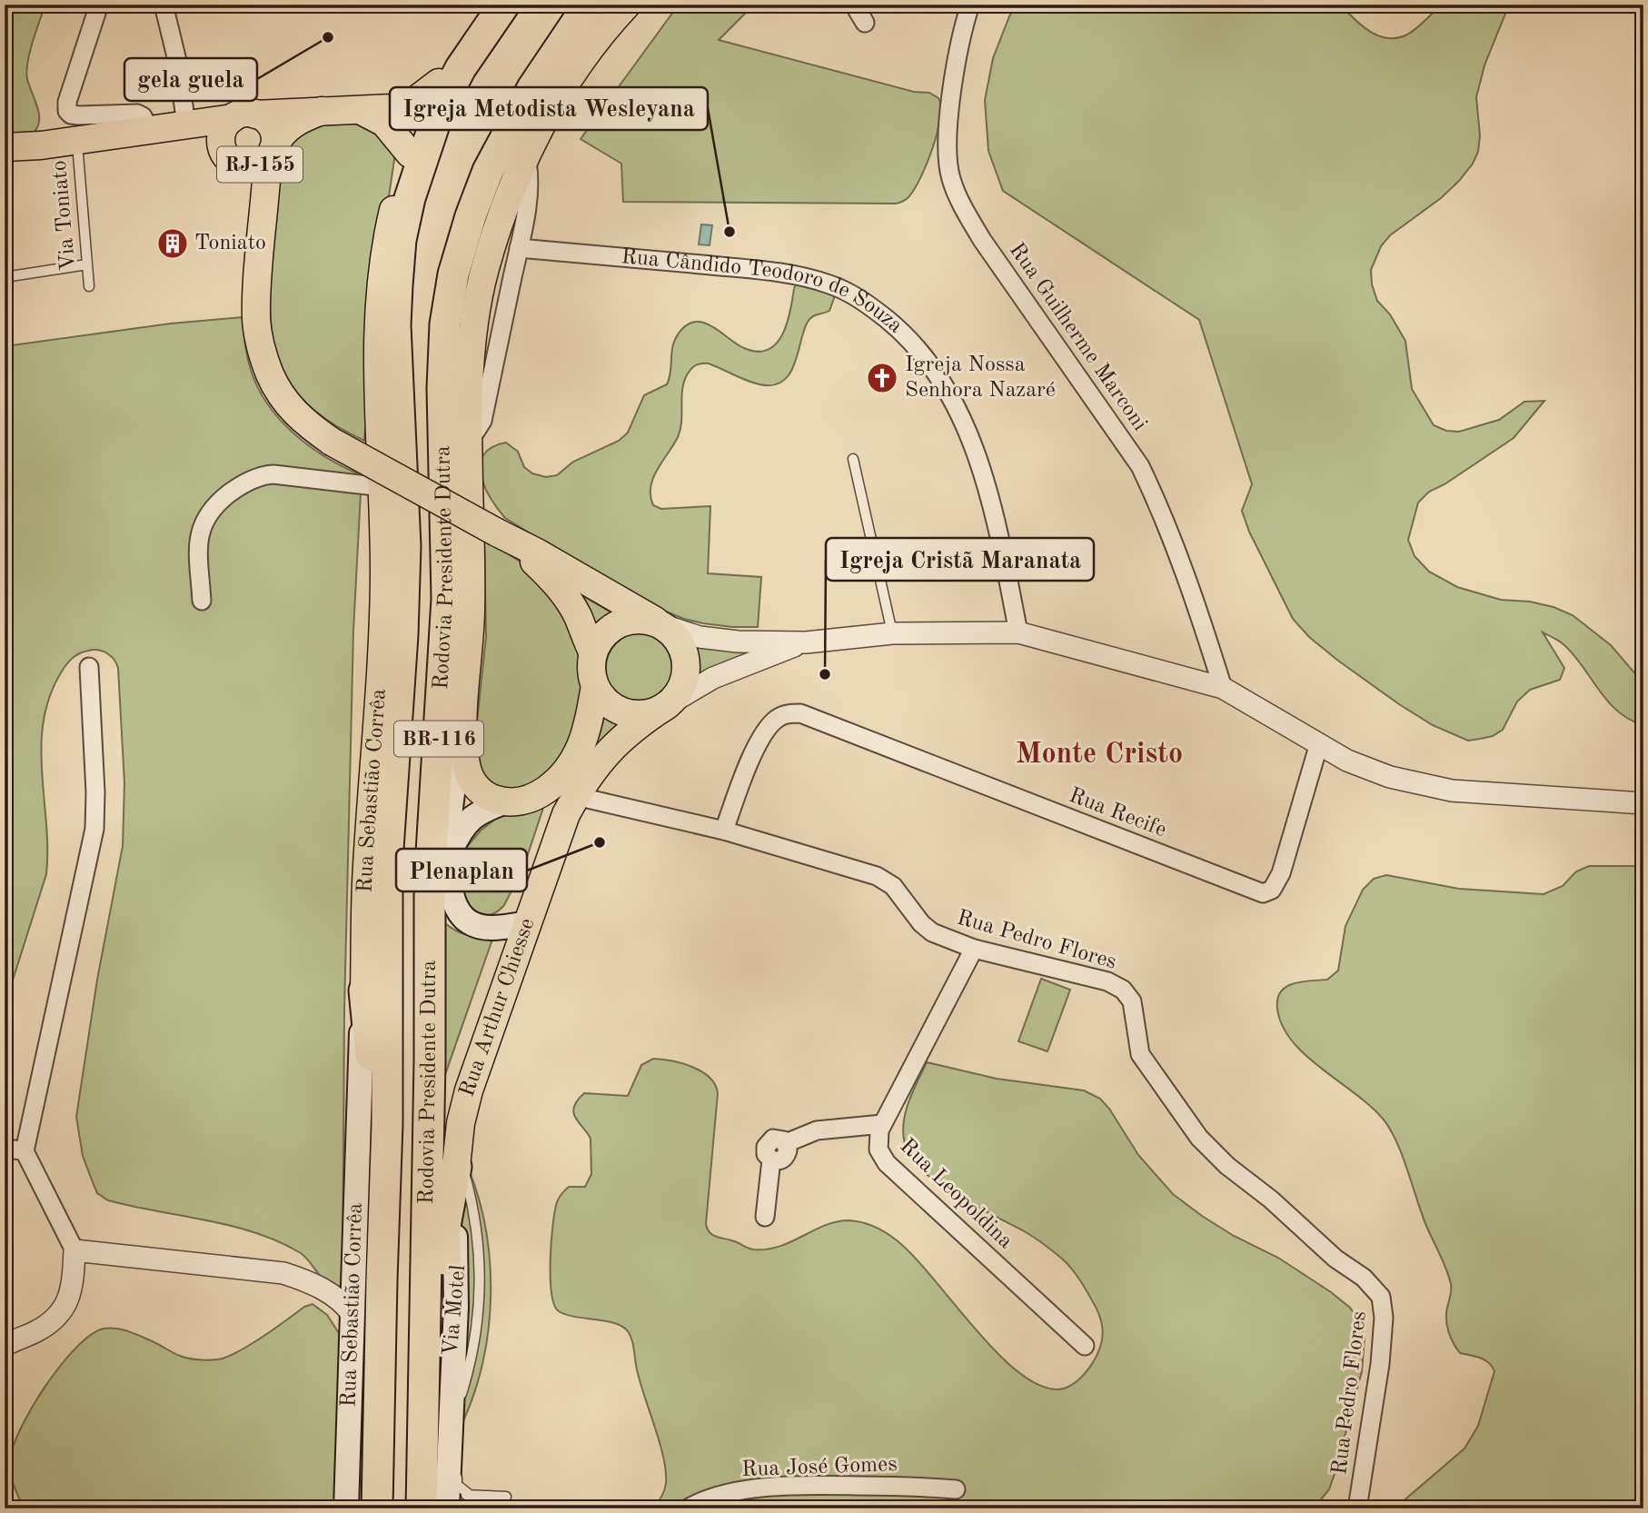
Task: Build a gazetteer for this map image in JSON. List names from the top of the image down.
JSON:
{
  "streets": {
    "highway": ["Rodovia Presidente Dutra", "BR-116"],
    "main road": ["RJ-155", "Rua Sebastião Corrêa", "Rua Arthur Chiesse"],
    "street": [
      "Rua Cândido Teodoro de Souza",
      "Rua Guilherme Marconi",
      "Rua Recife",
      "Rua Pedro Flores",
      "Rua Leopoldina",
      "Rua José Gomes"
    ],
    "lane": ["Via Toniato", "Via Motel"]
  },
  "crossings": [
    ["RJ-155", "Via Toniato"],
    ["RJ-155", "Rua Sebastião Corrêa"],
    ["Rua Recife", "Rua Pedro Flores"],
    ["Rua Pedro Flores", "Rua Arthur Chiesse"],
    ["Rua Pedro Flores", "Rua Leopoldina"],
    ["Rua Arthur Chiesse", "Via Motel"]
  ],
  "districts": ["Monte Cristo"],
  "places": {
    "other": [
      "gela guela",
      "Igreja Metodista Wesleyana",
      "Igreja Cristã Maranata",
      "Plenaplan"
    ],
    "building": ["Toniato"],
    "church": ["Igreja Nossa Senhora Nazaré"]
  }
}
